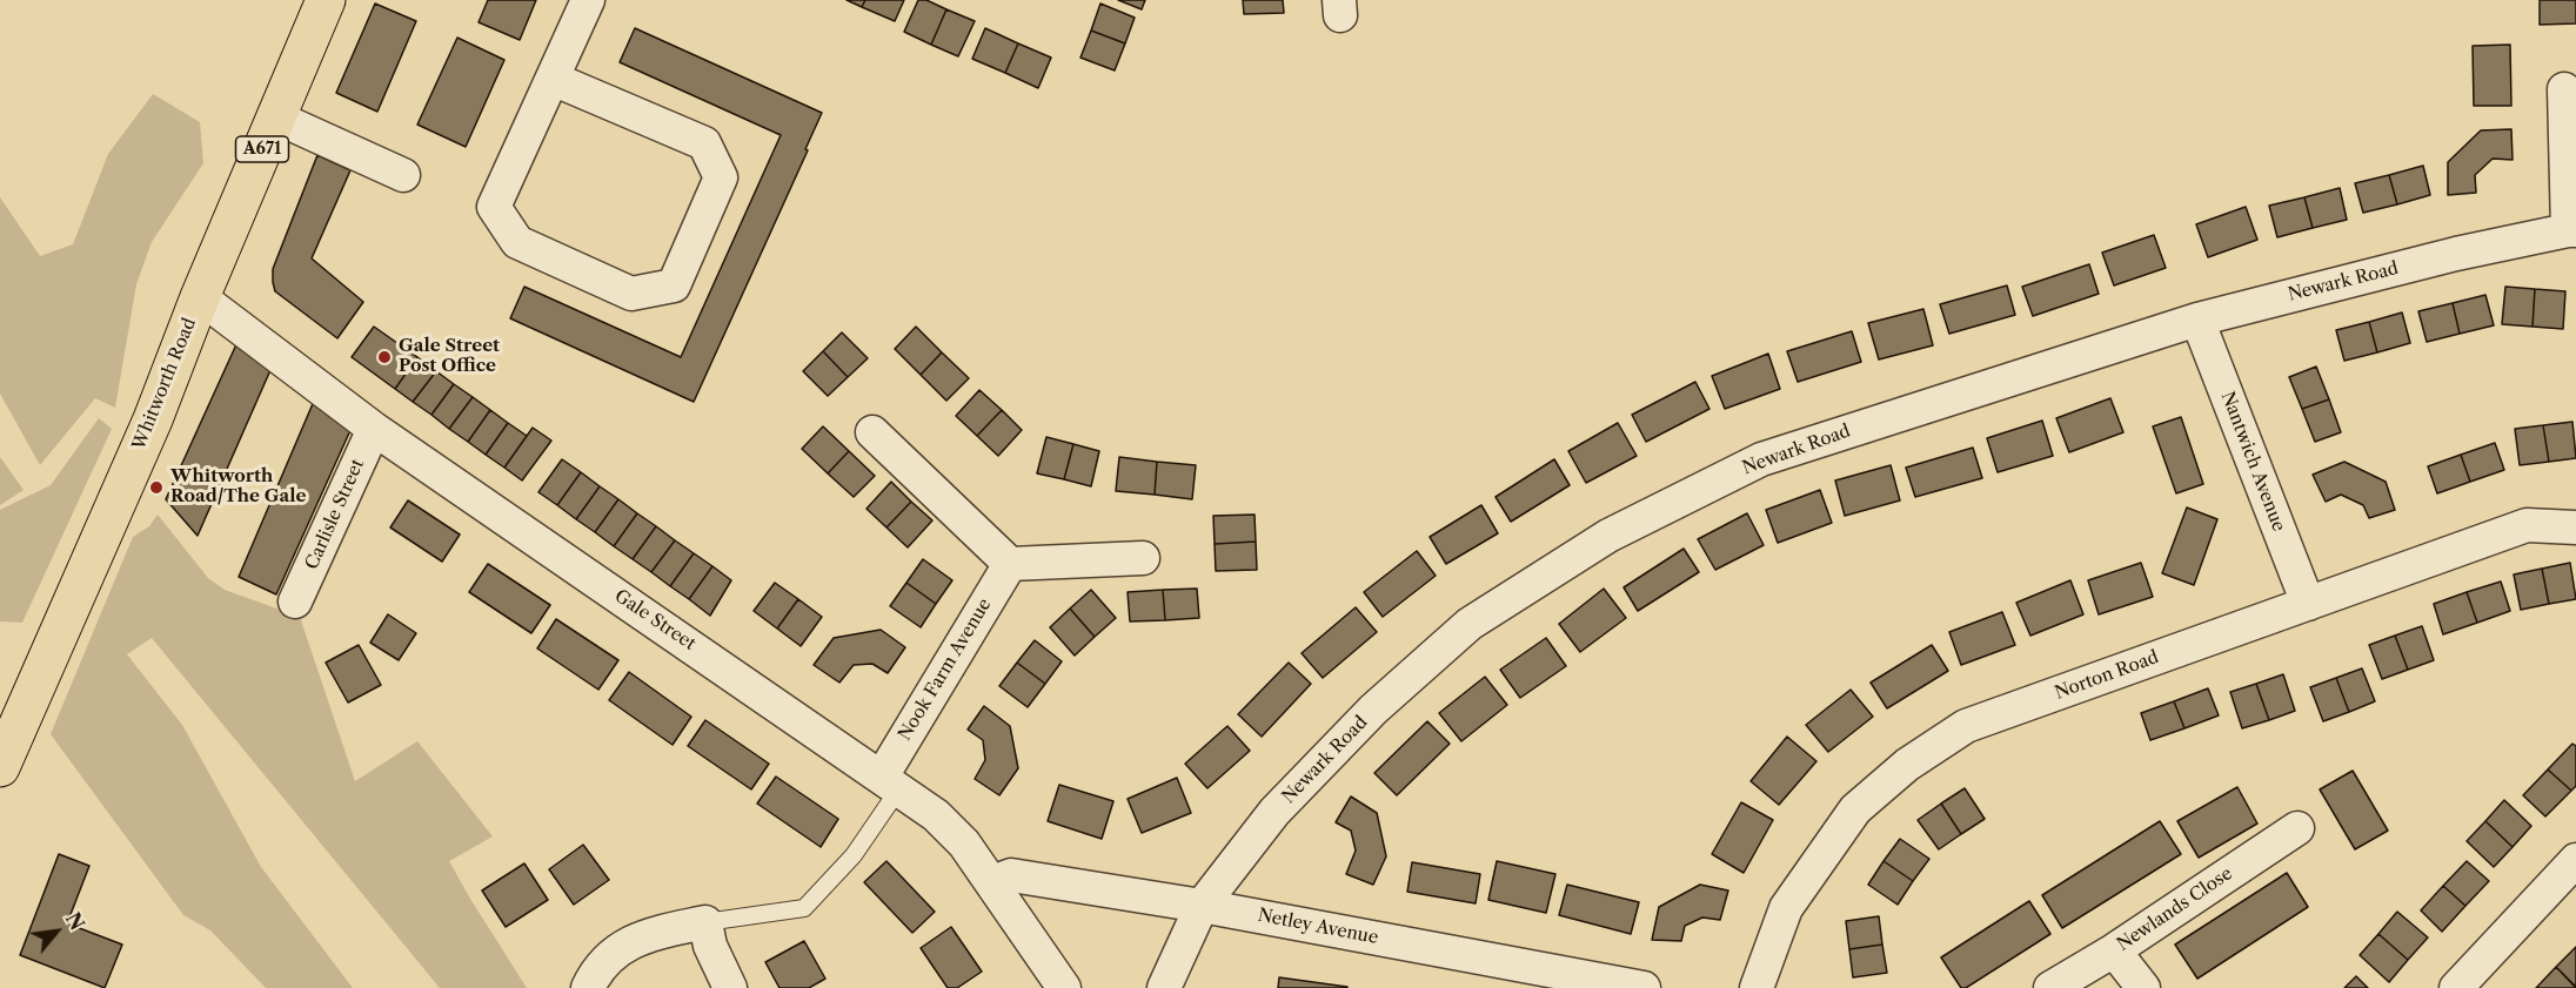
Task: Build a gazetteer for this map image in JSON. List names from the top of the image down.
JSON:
{
  "streets": {
    "main road": ["A671", "Whitworth Road"],
    "street": [
      "Newark Road",
      "Nantwich Avenue",
      "Carlisle Street",
      "Gale Street",
      "Nook Farm Avenue",
      "Norton Road",
      "Newlands Close",
      "Netley Avenue"
    ]
  },
  "crossings": [
    ["Newark Road", "Nantwich Avenue"],
    ["Newark Road", "Netley Avenue"],
    ["Whitworth Road", "Gale Street"],
    ["Nantwich Avenue", "Norton Road"],
    ["Carlisle Street", "Gale Street"],
    ["Gale Street", "Nook Farm Avenue"],
    ["Gale Street", "Netley Avenue"]
  ],
  "places": ["Gale Street Post Office", "Whitworth Road/The Gale"],
  "north": "top right"
}
